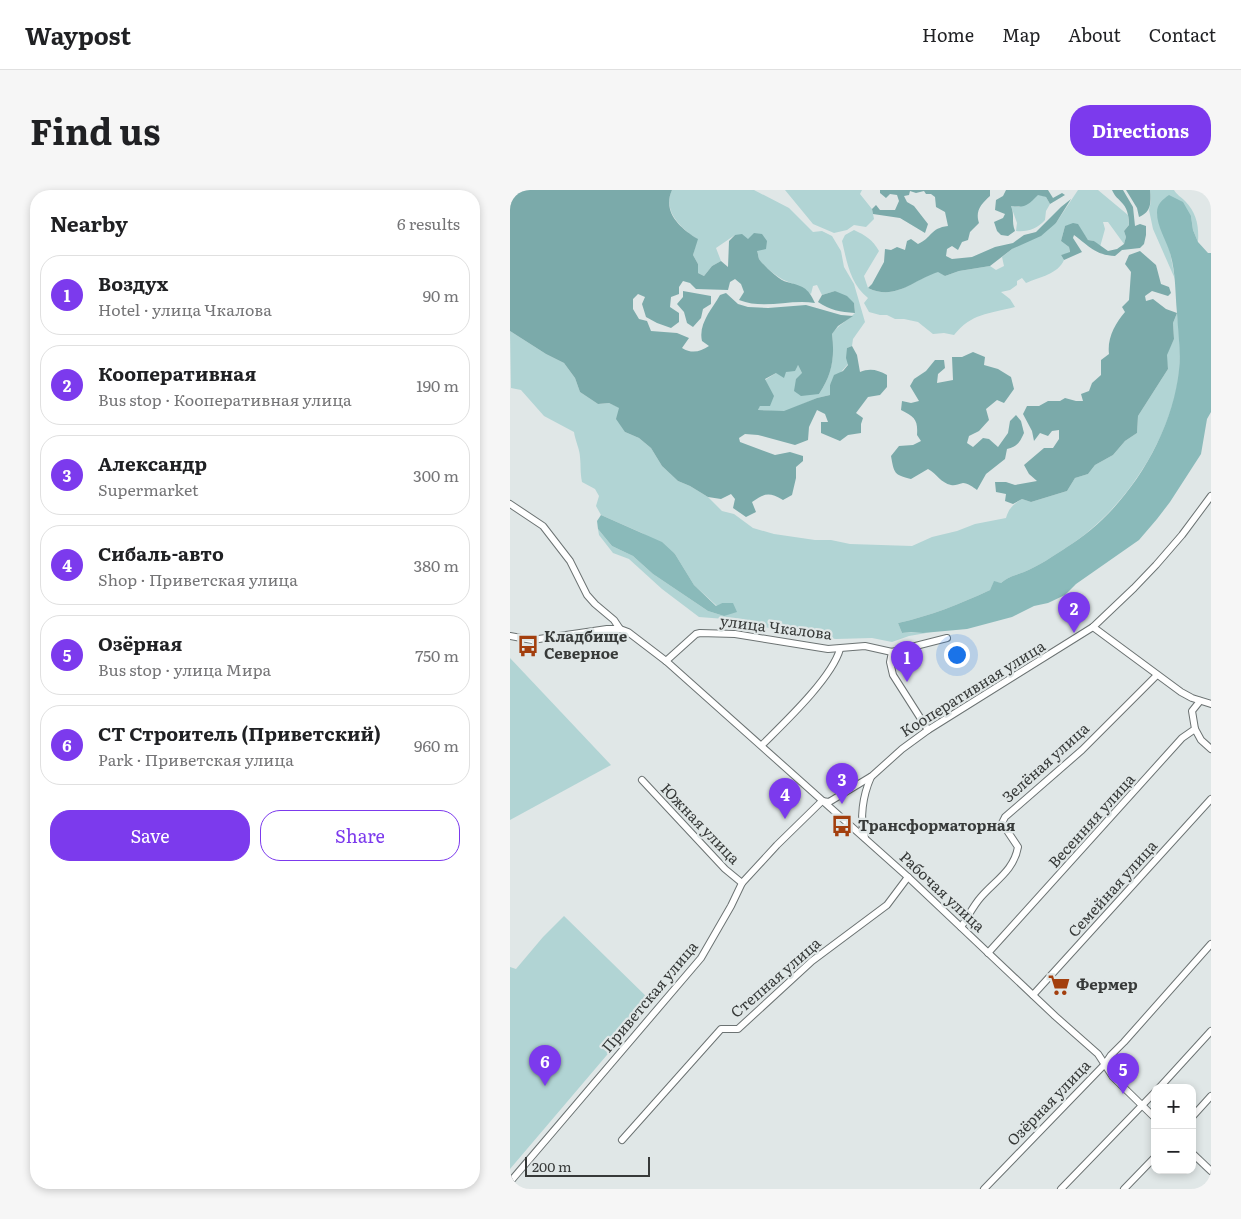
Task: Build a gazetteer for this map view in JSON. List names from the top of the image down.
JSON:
{
  "streets": {
    "street": [
      "улица Чкалова",
      "Кооперативная улица",
      "Зелёная улица",
      "Весенняя улица",
      "Южная улица",
      "Семейная улица",
      "Рабочая улица",
      "Степная улица",
      "Приветская улица",
      "Озёрная улица"
    ]
  },
  "crossings": [
    ["улица Чкалова", "Рабочая улица"],
    ["Кооперативная улица", "Рабочая улица"],
    ["Кооперативная улица", "Приветская улица"],
    ["Зелёная улица", "Рабочая улица"],
    ["Весенняя улица", "Рабочая улица"],
    ["Южная улица", "Приветская улица"],
    ["Семейная улица", "Рабочая улица"],
    ["Рабочая улица", "Степная улица"],
    ["Рабочая улица", "Приветская улица"],
    ["Рабочая улица", "Озёрная улица"]
  ],
  "places": {
    "bus stop": ["Кладбище Северное", "Трансформаторная"],
    "supermarket": ["Фермер"]
  },
  "scale_bar": "200 m",
  "page": {
    "header": "Waypost",
    "nav": [
      "Home",
      "Map",
      "About",
      "Contact"
    ],
    "title": "Find us",
    "buttons": [
      "Directions",
      ["Save", "Share"]
    ],
    "heading": ["Nearby", "6 results"],
    "list": [
      {
        "mark": "1",
        "name": "Воздух",
        "note": "Hotel · улица Чкалова",
        "value": "90 m"
      },
      {
        "mark": "2",
        "name": "Кооперативная",
        "note": "Bus stop · Кооперативная улица",
        "value": "190 m"
      },
      {
        "mark": "3",
        "name": "Александр",
        "note": "Supermarket",
        "value": "300 m"
      },
      {
        "mark": "4",
        "name": "Сибаль-авто",
        "note": "Shop · Приветская улица",
        "value": "380 m"
      },
      {
        "mark": "5",
        "name": "Озёрная",
        "note": "Bus stop · улица Мира",
        "value": "750 m"
      },
      {
        "mark": "6",
        "name": "СТ Строитель (Приветский)",
        "note": "Park · Приветская улица",
        "value": "960 m"
      }
    ],
    "pins": [
      "2",
      "1",
      "3",
      "4",
      "6",
      "5"
    ],
    "map_buttons": ["+", "−"],
    "scale": "200 m"
  }
}
